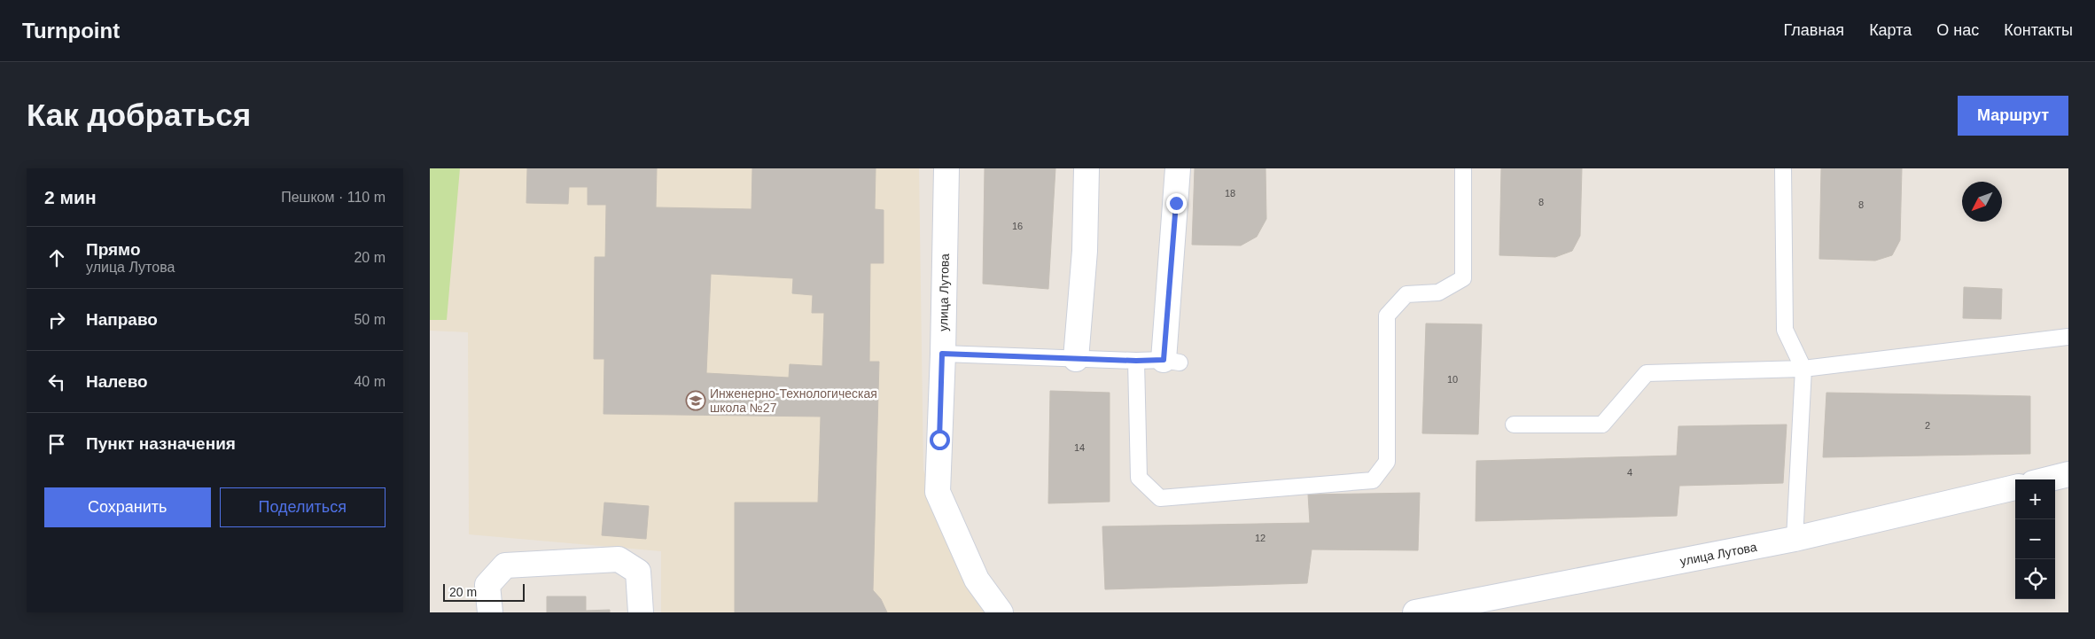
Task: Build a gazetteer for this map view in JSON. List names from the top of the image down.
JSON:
{
  "streets": {
    "street": ["улица Лутова"]
  },
  "places": {
    "school or university": ["Инженерно-Технологическая школа №27"]
  },
  "house_numbers": [
    "18",
    "8",
    "8",
    "16",
    "10",
    "2",
    "14",
    "4",
    "12"
  ],
  "scale_bar": "20 m",
  "north": "bottom left",
  "page": {
    "header": "Turnpoint",
    "nav": [
      "Главная",
      "Карта",
      "О нас",
      "Контакты"
    ],
    "buttons": [
      "Маршрут",
      ["Сохранить", "Поделиться"]
    ],
    "title": "Как добраться",
    "heading": ["2 мин", "Пешком · 110 m"],
    "list": [
      ["Прямо", "улица Лутова", "20 m"],
      ["Направо", "50 m"],
      ["Налево", "40 m"],
      "Пункт назначения"
    ],
    "map_buttons": ["+", "−"],
    "scale": "20 m"
  }
}
